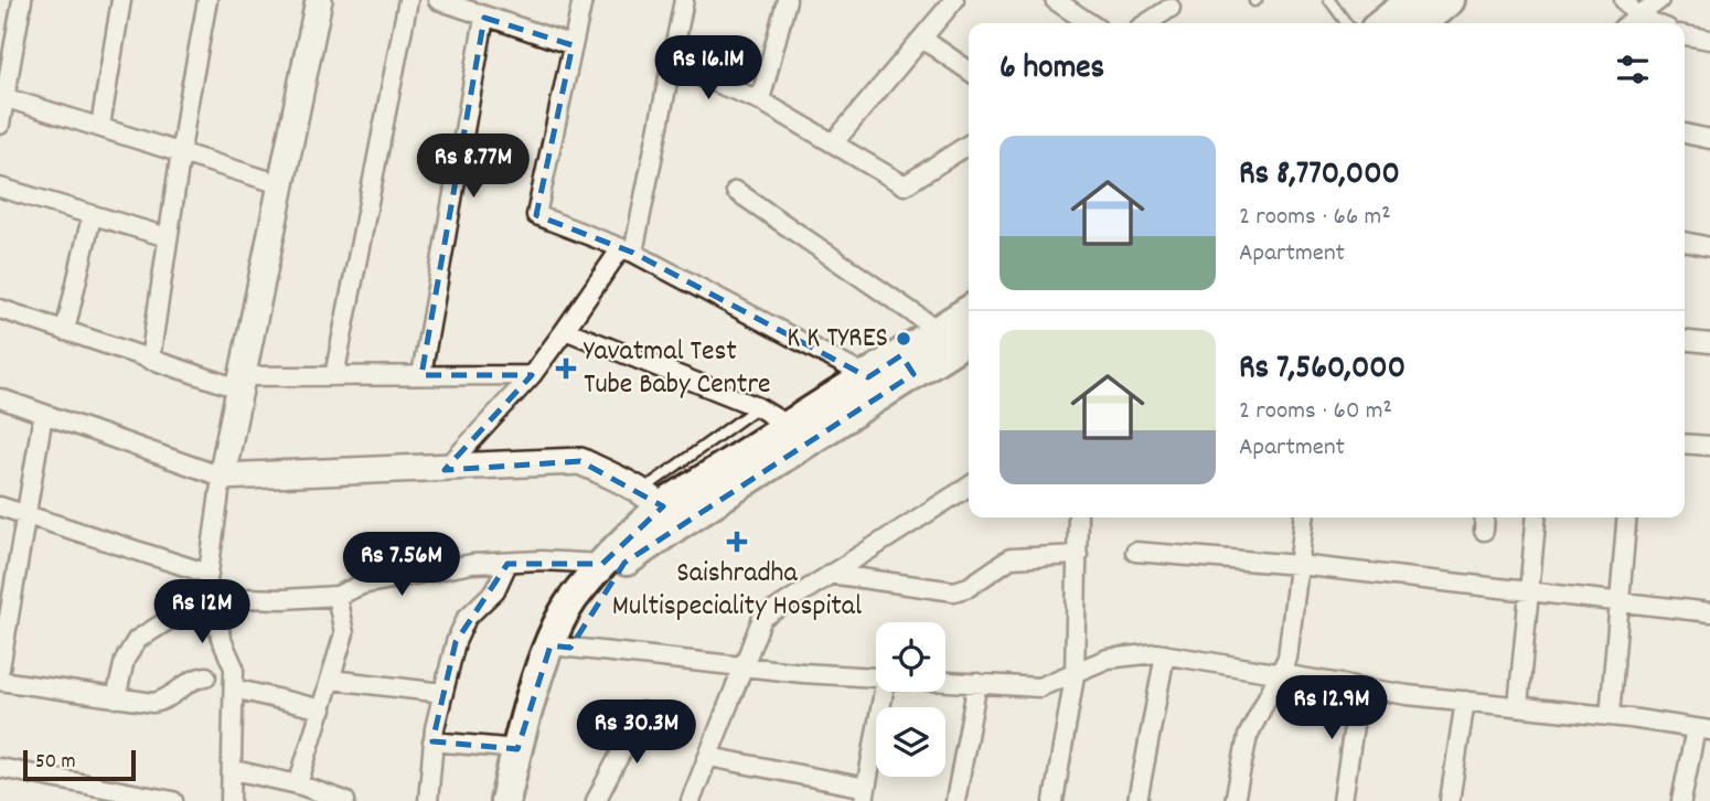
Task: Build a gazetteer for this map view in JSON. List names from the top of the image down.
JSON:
{
  "places": {
    "other": ["K K TYRES"],
    "health": ["Yavatmal Test Tube Baby Centre", "Saishradha Multispeciality Hospital"]
  },
  "scale_bar": "50 m",
  "page": {
    "heading": "6 homes",
    "price": [
      "Rs 16.1M",
      "Rs 8.77M",
      "Rs 7.56M",
      "Rs 12M",
      "Rs 12.9M",
      "Rs 30.3M"
    ],
    "list": [
      {
        "name": "Rs 8,770,000",
        "note": "2 rooms · 66 m² · Apartment"
      },
      {
        "name": "Rs 7,560,000",
        "note": "2 rooms · 60 m² · Apartment"
      }
    ],
    "scale": "50 m"
  }
}
